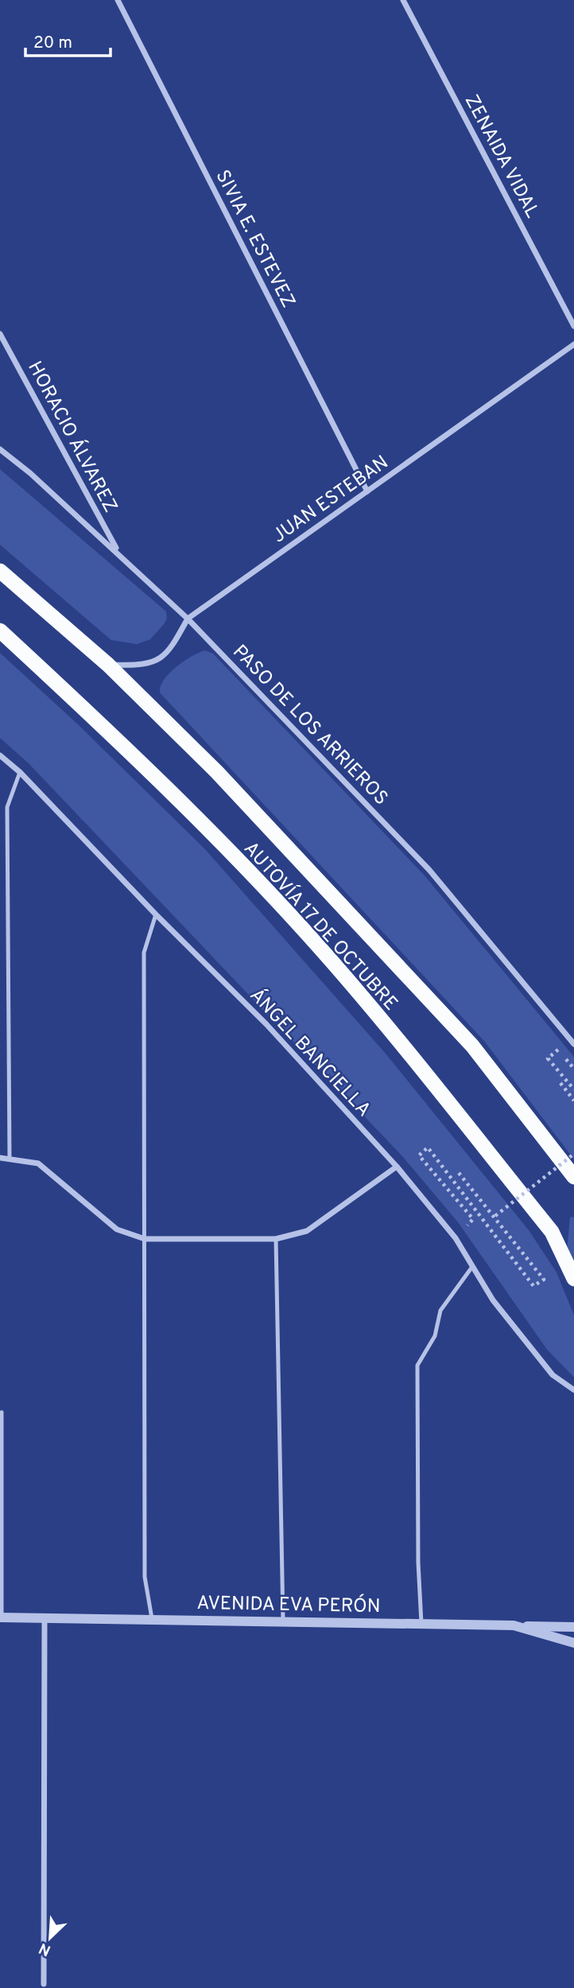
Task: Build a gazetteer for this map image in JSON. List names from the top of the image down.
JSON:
{
  "streets": {
    "highway": ["AUTOVÍA 17 DE OCTUBRE"],
    "street": [
      "ZENAIDA VIDAL",
      "SIVIA E. ESTEVEZ",
      "HORACIO ÁLVAREZ",
      "JUAN ESTEBAN",
      "PASO DE LOS ARRIEROS",
      "ÁNGEL BANCIELLA",
      "AVENIDA EVA PERÓN"
    ]
  },
  "crossings": [
    ["SIVIA E. ESTEVEZ", "JUAN ESTEBAN"],
    ["HORACIO ÁLVAREZ", "PASO DE LOS ARRIEROS"],
    ["JUAN ESTEBAN", "PASO DE LOS ARRIEROS"],
    ["JUAN ESTEBAN", "AUTOVÍA 17 DE OCTUBRE"]
  ],
  "scale_bar": "20 m",
  "north": "bottom left"
}
